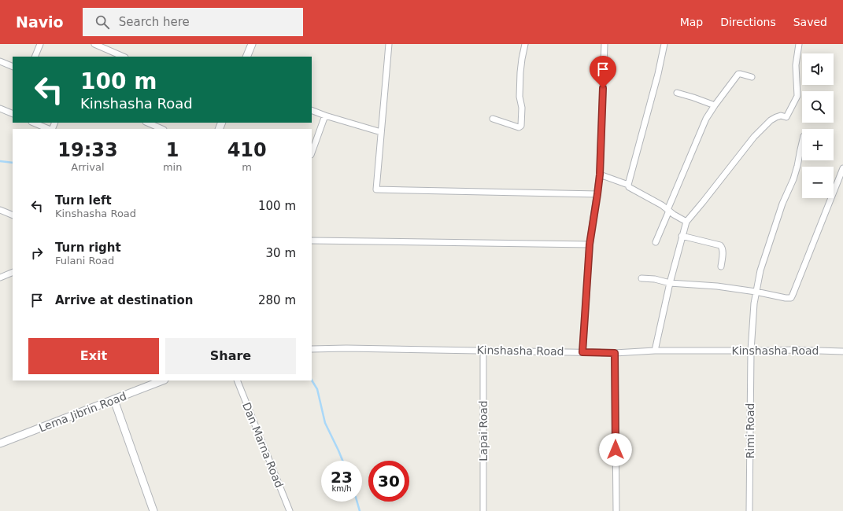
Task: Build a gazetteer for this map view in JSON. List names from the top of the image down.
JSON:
{
  "streets": {
    "street": [
      "Kinshasha Road",
      "Lema Jibrin Road",
      "Lapai Road",
      "Rimi Road",
      "Dan Marna Road"
    ]
  },
  "crossings": [
    ["Kinshasha Road", "Lapai Road"],
    ["Kinshasha Road", "Rimi Road"]
  ],
  "page": {
    "header": "Navio",
    "search": "Search here",
    "nav": ["Map", "Directions", "Saved"],
    "map_buttons": ["+", "−"],
    "turn": ["100 m", "Kinshasha Road"],
    "eta": [
      "19:33",
      "Arrival",
      "1",
      "min",
      "410",
      "m"
    ],
    "list": [
      {
        "name": "Turn left",
        "note": "Kinshasha Road",
        "value": "100 m"
      },
      {
        "name": "Turn right",
        "note": "Fulani Road",
        "value": "30 m"
      },
      {
        "name": "Arrive at destination",
        "value": "280 m"
      }
    ],
    "buttons": ["Exit", "Share"],
    "speed": "23 km/h",
    "limit": "30"
  }
}
